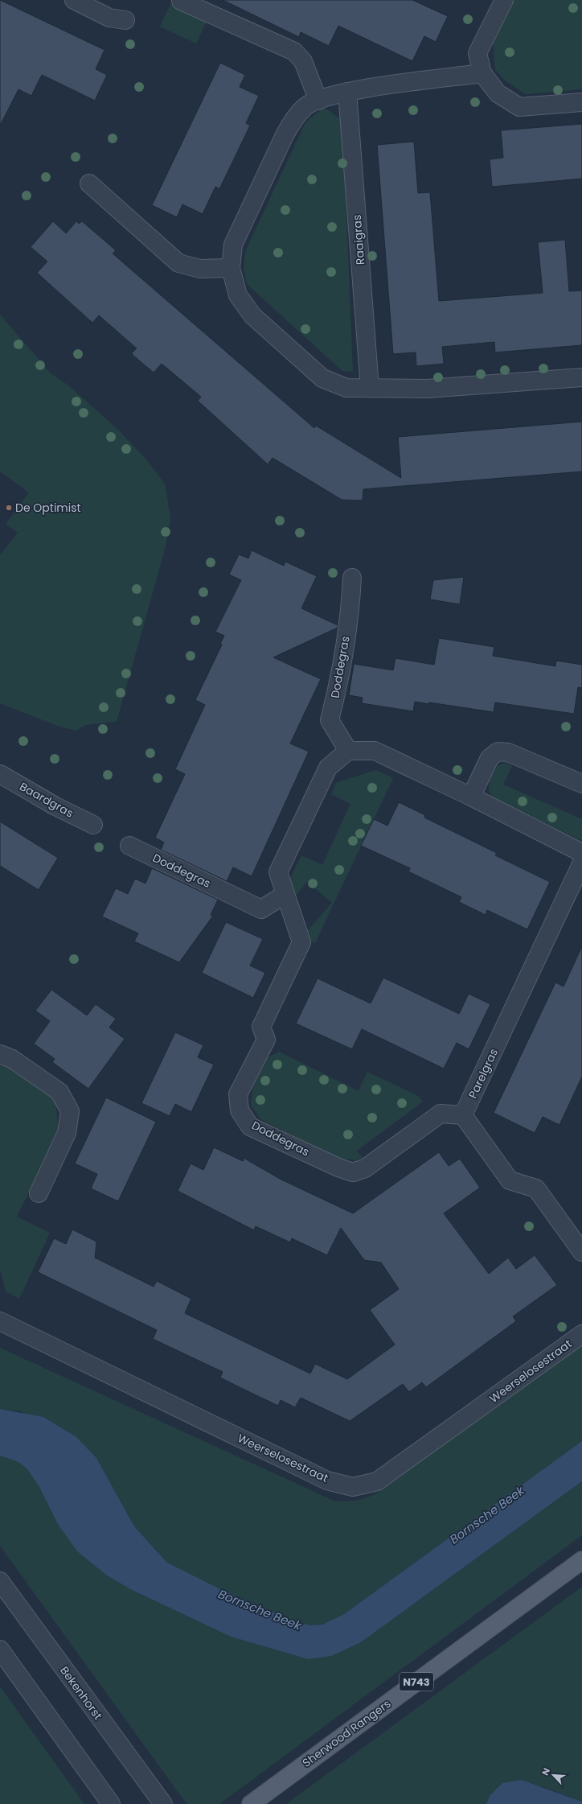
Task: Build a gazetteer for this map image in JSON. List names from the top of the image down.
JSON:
{
  "streets": {
    "main road": ["N743", "Sherwood Rangers"],
    "street": [
      "Raaigras",
      "Doddegras",
      "Baardgras",
      "Parelgras",
      "Weerselosestraat",
      "Bekenhorst"
    ]
  },
  "crossings": [
    ["Doddegras", "Parelgras"]
  ],
  "water": ["Bornsche Beek"],
  "places": ["De Optimist"],
  "north": "top left"
}
